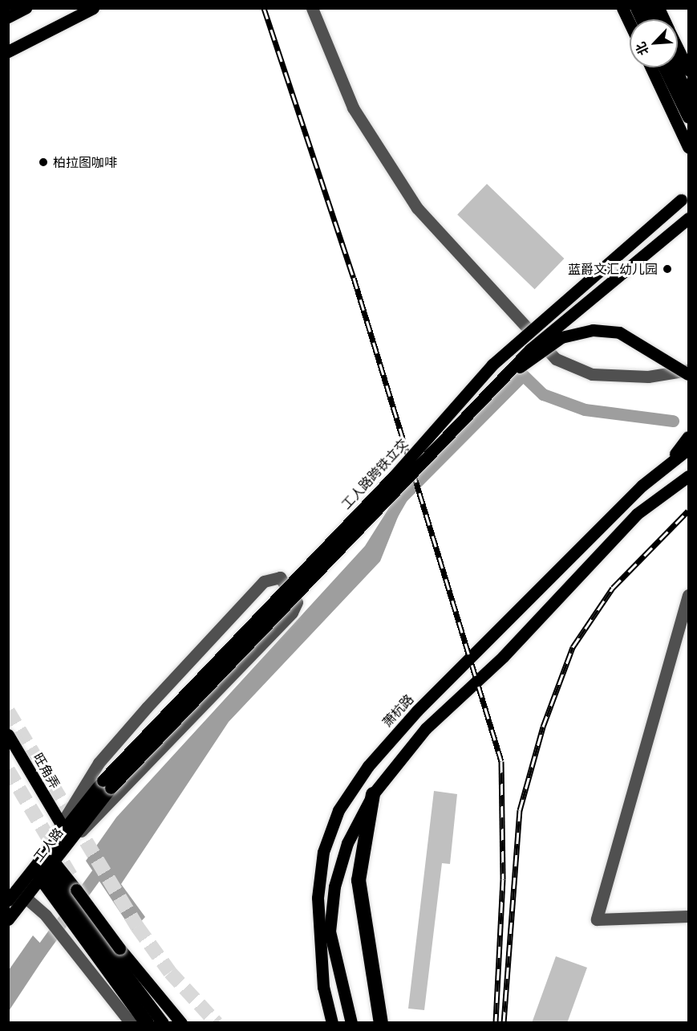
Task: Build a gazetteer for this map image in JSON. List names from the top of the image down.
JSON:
{
  "streets": {
    "main road": [
      "工人路跨铁立交",
      "萧杭路",
      "旺角弄",
      "工人路"
    ]
  },
  "crossings": [
    ["工人路跨铁立交", "工人路"]
  ],
  "places": ["柏拉图咖啡", "蓝爵文汇幼儿园"],
  "north": "bottom left"
}
